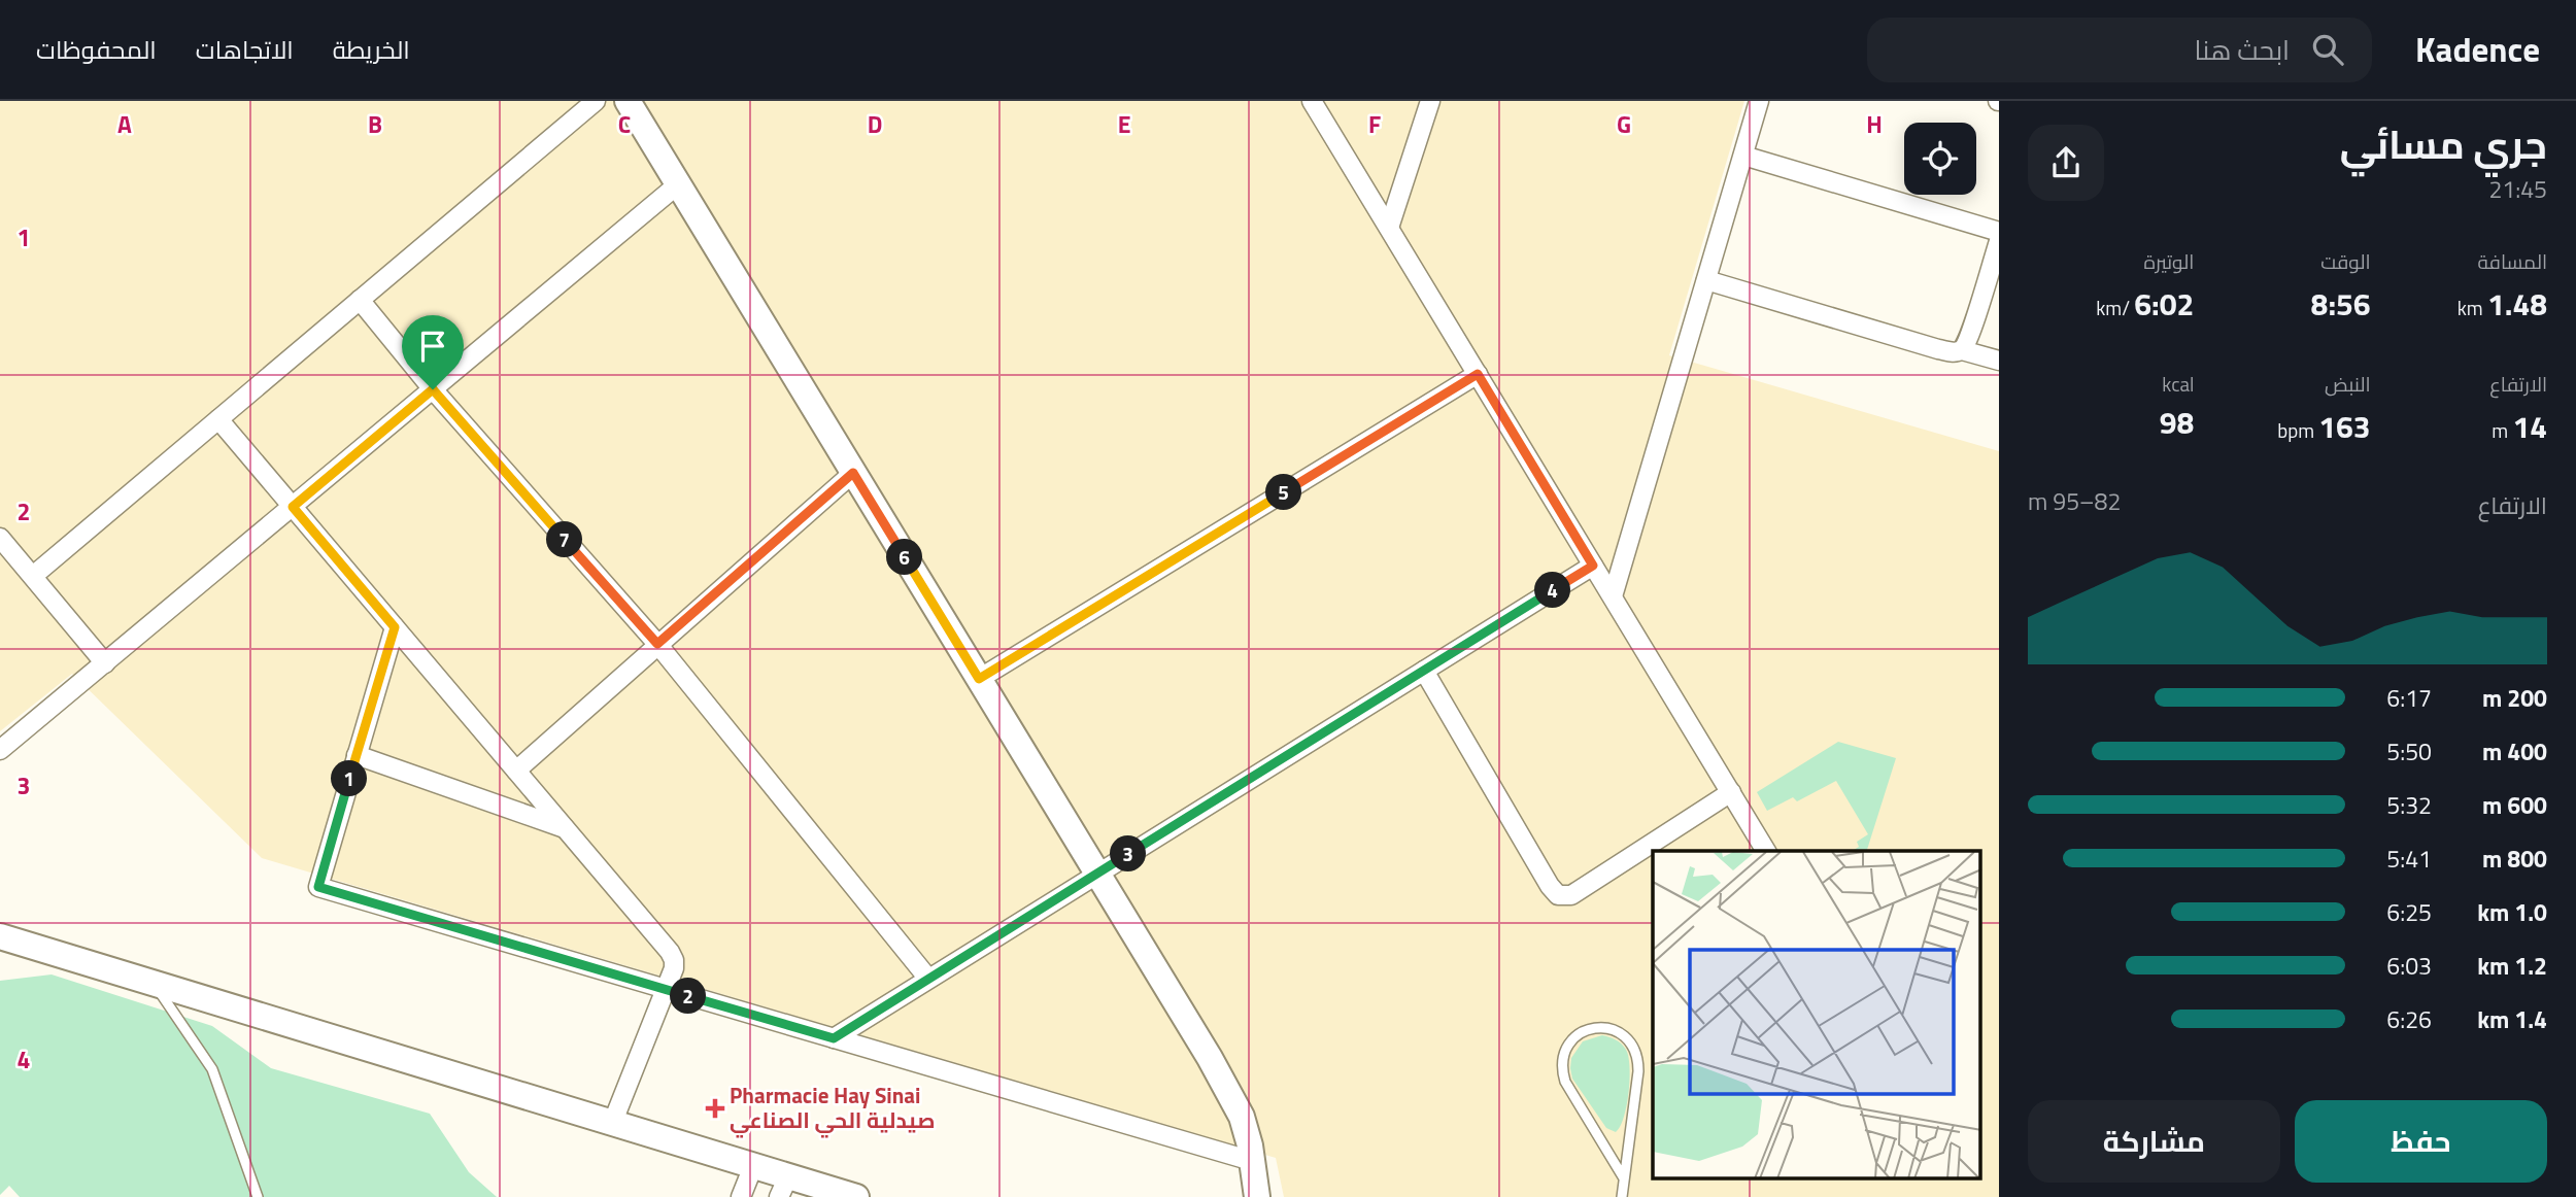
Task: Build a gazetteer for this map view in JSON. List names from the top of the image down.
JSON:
{
  "places": {
    "health": ["Pharmacie Hay Sinai صيدلية الحي الصناعي"]
  },
  "page": {
    "header": "Kadence",
    "search": "ابحث هنا",
    "nav": ["الخريطة", "الاتجاهات", "المحفوظات"],
    "heading": ["جري مسائي", "21:45"],
    "stats": [
      ["المسافة", "1.48 km"],
      ["الوقت", "8:56"],
      ["الوتيرة", "6:02 /km"],
      ["الارتفاع", "14 m"],
      ["النبض", "163 bpm"],
      ["kcal", "98"]
    ],
    "chart": ["الارتفاع", "82–95 m"],
    "pins": [
      "5",
      "7",
      "6",
      "4",
      "1",
      "3",
      "2"
    ],
    "list": [
      {
        "name": "200 m",
        "note": "6:17"
      },
      {
        "name": "400 m",
        "note": "5:50"
      },
      {
        "name": "600 m",
        "note": "5:32"
      },
      {
        "name": "800 m",
        "note": "5:41"
      },
      {
        "name": "1.0 km",
        "note": "6:25"
      },
      {
        "name": "1.2 km",
        "note": "6:03"
      },
      {
        "name": "1.4 km",
        "note": "6:26"
      }
    ],
    "buttons": ["حفظ", "مشاركة"]
  },
  "grid": {
    "columns": [
      "A",
      "B",
      "C",
      "D",
      "E",
      "F",
      "G",
      "H"
    ],
    "rows": [
      "1",
      "2",
      "3",
      "4"
    ]
  }
}
